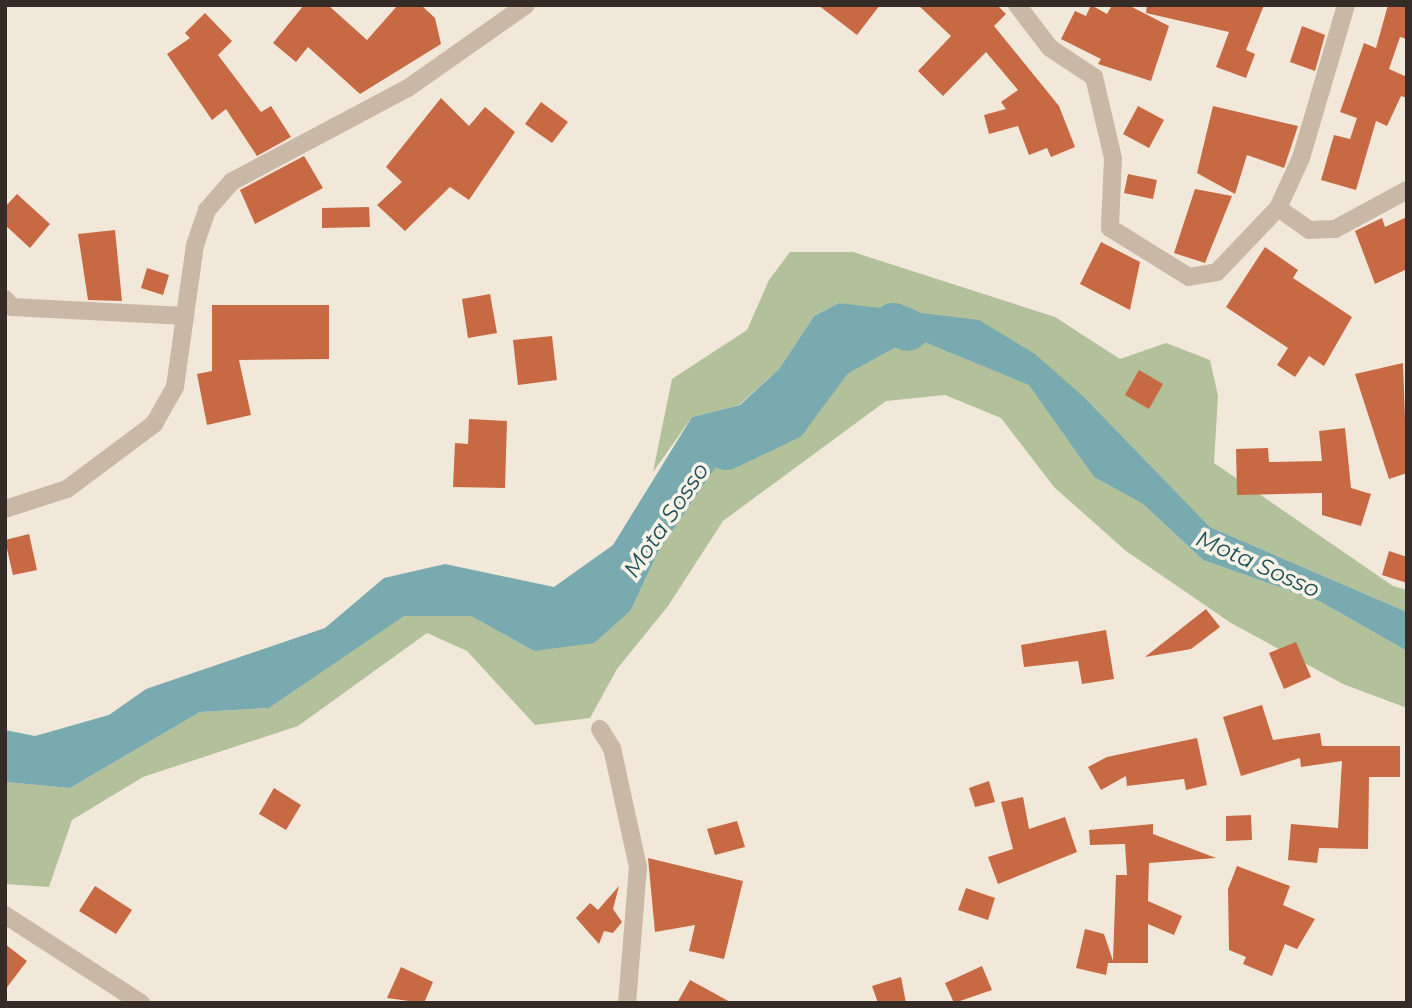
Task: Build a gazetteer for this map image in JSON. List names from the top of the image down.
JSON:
{
  "water": ["Mota Sosso"]
}
